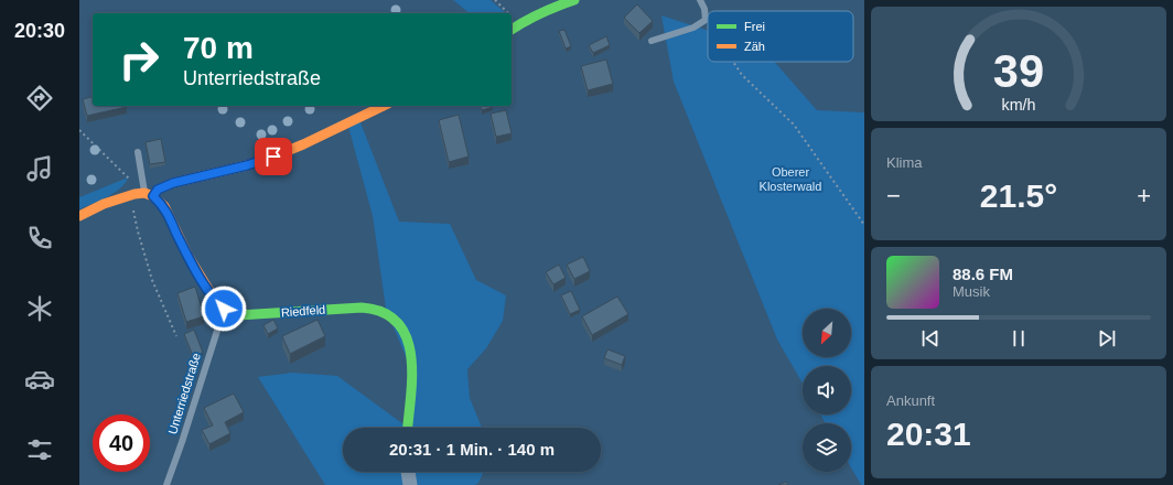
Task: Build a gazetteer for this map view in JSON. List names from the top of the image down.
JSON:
{
  "streets": {
    "street": ["Riedfeld"],
    "lane": ["Unterriedstraße"]
  },
  "crossings": [
    ["Riedfeld", "Unterriedstraße"]
  ],
  "parks": ["Oberer Klosterwald"],
  "legend": ["Frei", "Zäh"],
  "north": "bottom left",
  "page": {
    "tabs": "20:30",
    "turn": ["70 m", "Unterriedstraße"],
    "tile": [
      "Klima",
      ["Ankunft", "20:31"]
    ],
    "heat": ["−", "21.5°", "+"],
    "song": ["88.6 FM", "Musik"],
    "limit": "40",
    "trip": "20:31 · 1 Min. · 140 m",
    "gauge": ["39", "km/h"]
  }
}
